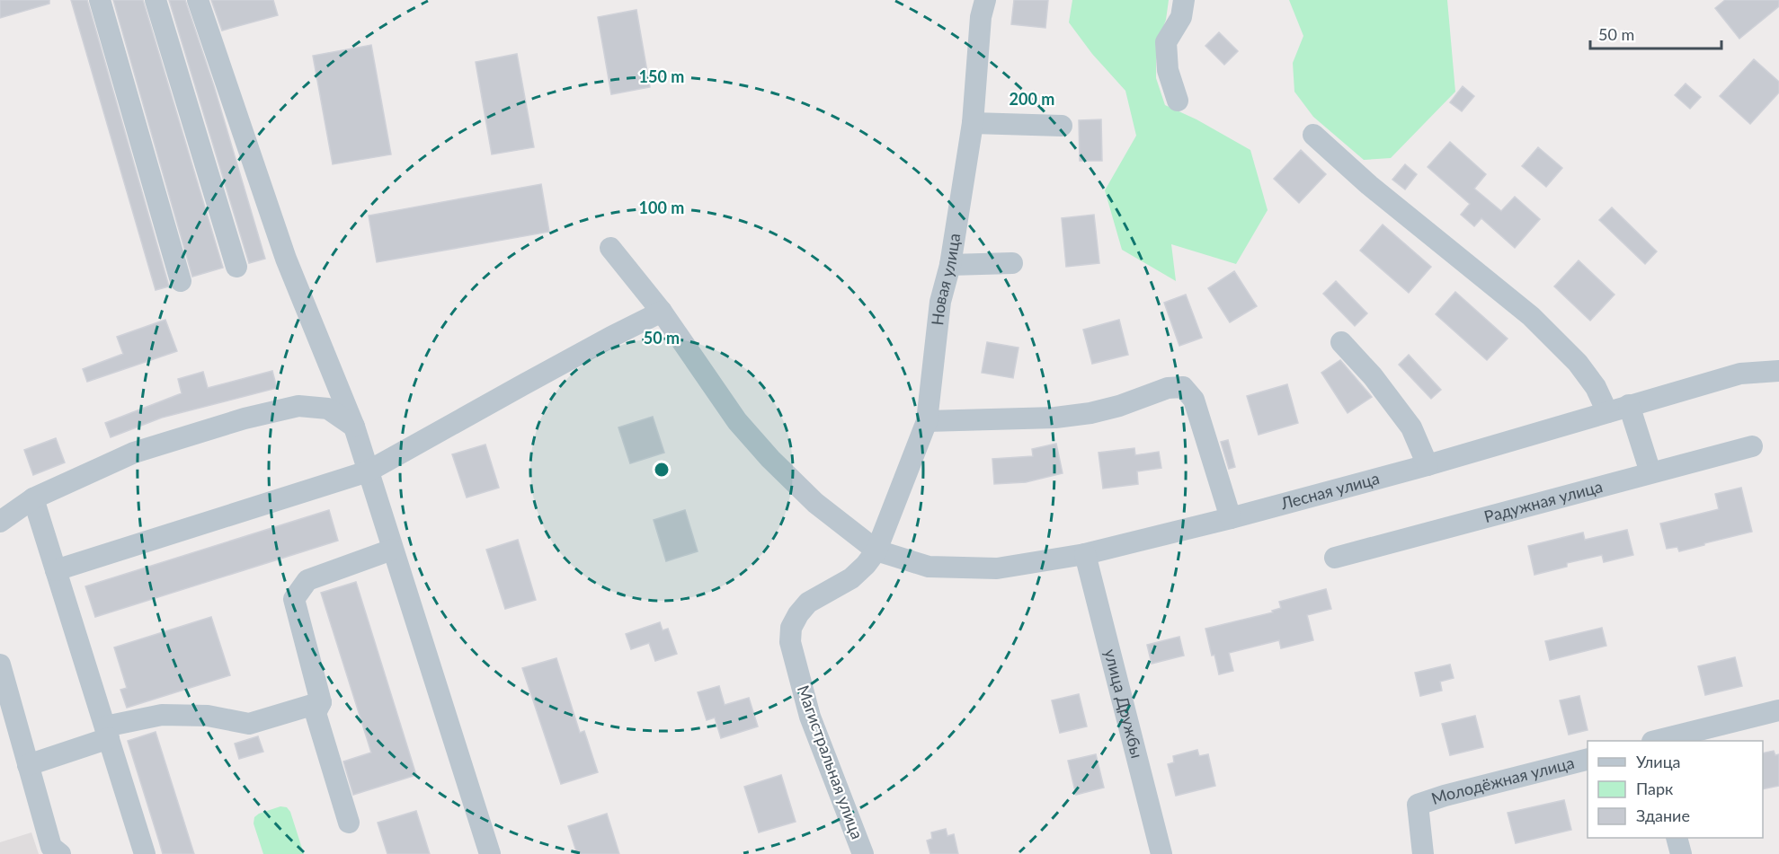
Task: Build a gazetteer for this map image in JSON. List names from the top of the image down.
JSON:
{
  "streets": {
    "street": [
      "Новая улица",
      "Лесная улица",
      "Радужная улица",
      "улица Дружбы",
      "Магистральная улица",
      "Молодёжная улица"
    ]
  },
  "crossings": [
    ["Новая улица", "Лесная улица"],
    ["Новая улица", "Магистральная улица"],
    ["Лесная улица", "улица Дружбы"],
    ["Лесная улица", "Магистральная улица"]
  ],
  "legend": ["Улица", "Парк", "Здание"],
  "scale_bar": "50 m",
  "rings": [
    "150 m",
    "200 m",
    "100 m",
    "50 m"
  ]
}
